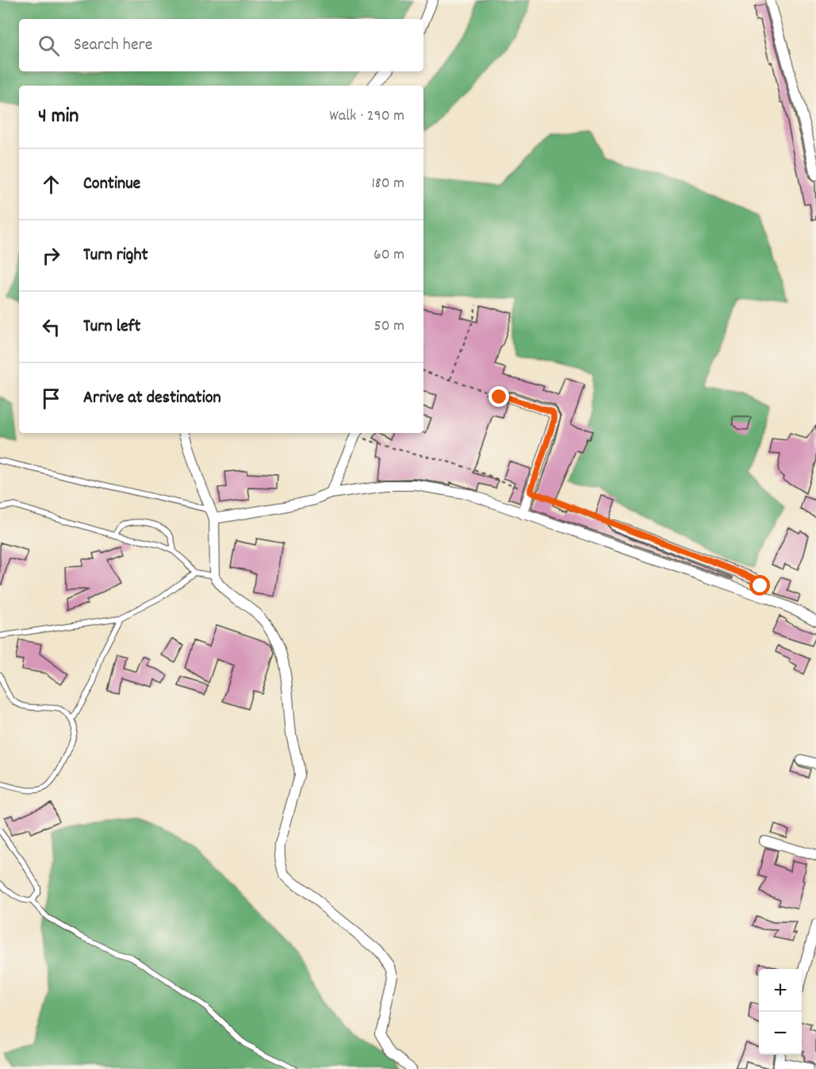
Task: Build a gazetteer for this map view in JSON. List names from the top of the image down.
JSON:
{
  "page": {
    "search": "Search here",
    "heading": ["4 min", "Walk · 290 m"],
    "list": [
      ["Continue", "180 m"],
      ["Turn right", "60 m"],
      ["Turn left", "50 m"],
      "Arrive at destination"
    ],
    "map_buttons": ["+", "−"]
  }
}
